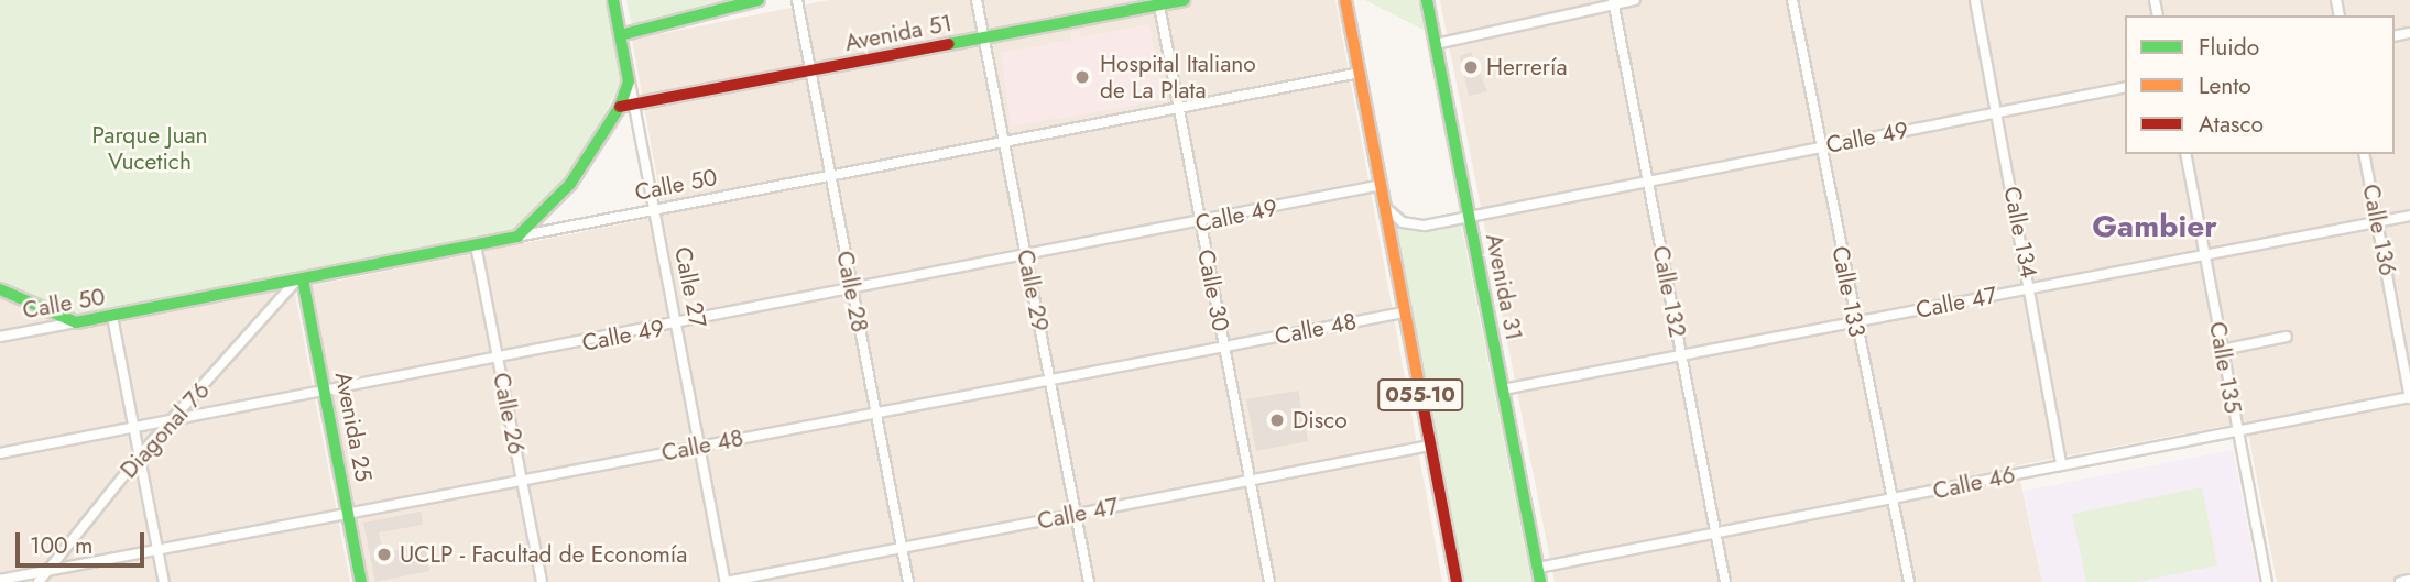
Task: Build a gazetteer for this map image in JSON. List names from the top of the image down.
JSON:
{
  "streets": {
    "main road": [
      "Avenida 51",
      "Calle 50",
      "Calle 27",
      "Avenida 31",
      "055-10",
      "Avenida 25"
    ],
    "street": [
      "Calle 49",
      "Calle 136",
      "Calle 134",
      "Calle 29",
      "Calle 30",
      "Calle 28",
      "Calle 132",
      "Calle 133",
      "Calle 47",
      "Calle 48",
      "Calle 135",
      "Calle 26",
      "Diagonal 76",
      "Calle 46"
    ]
  },
  "crossings": [
    ["Avenida 51", "Calle 27"],
    ["Avenida 51", "Calle 29"],
    ["Avenida 51", "Calle 30"],
    ["Avenida 51", "Calle 28"],
    ["Calle 49", "Calle 134"],
    ["Calle 49", "Calle 27"],
    ["Calle 49", "Avenida 31"],
    ["Calle 49", "Calle 29"],
    ["Calle 49", "Calle 30"],
    ["Calle 49", "Calle 28"],
    ["Calle 49", "Calle 132"],
    ["Calle 49", "Calle 133"],
    ["Calle 49", "055-10"],
    ["Calle 49", "Calle 26"],
    ["Calle 49", "Avenida 25"],
    ["Calle 49", "Diagonal 76"],
    ["Calle 50", "Calle 27"],
    ["Calle 50", "Calle 29"],
    ["Calle 50", "Calle 30"],
    ["Calle 50", "Calle 28"],
    ["Calle 50", "055-10"],
    ["Calle 50", "Calle 26"],
    ["Calle 50", "Avenida 25"],
    ["Calle 50", "Diagonal 76"],
    ["Calle 136", "Calle 47"],
    ["Calle 136", "Calle 46"],
    ["Calle 134", "Calle 47"],
    ["Calle 134", "Calle 46"],
    ["Calle 27", "Calle 47"],
    ["Calle 27", "Calle 48"],
    ["Avenida 31", "Calle 47"],
    ["Avenida 31", "Calle 46"],
    ["Calle 29", "Calle 47"],
    ["Calle 29", "Calle 48"],
    ["Calle 30", "Calle 47"],
    ["Calle 30", "Calle 48"],
    ["Calle 28", "Calle 47"],
    ["Calle 28", "Calle 48"],
    ["Calle 132", "Calle 47"],
    ["Calle 132", "Calle 46"],
    ["Calle 133", "Calle 47"],
    ["Calle 133", "Calle 46"],
    ["Calle 47", "Calle 135"],
    ["Calle 47", "055-10"],
    ["Calle 48", "055-10"],
    ["Calle 48", "Calle 26"],
    ["Calle 48", "Avenida 25"],
    ["Calle 48", "Diagonal 76"],
    ["Calle 135", "Calle 46"],
    ["Avenida 25", "Diagonal 76"]
  ],
  "districts": ["Gambier"],
  "parks": ["Parque Juan Vucetich"],
  "places": [
    "Herrería",
    "Hospital Italiano de La Plata",
    "Disco",
    "UCLP - Facultad de Economía"
  ],
  "legend": ["Fluido", "Lento", "Atasco"],
  "scale_bar": "100 m"
}
